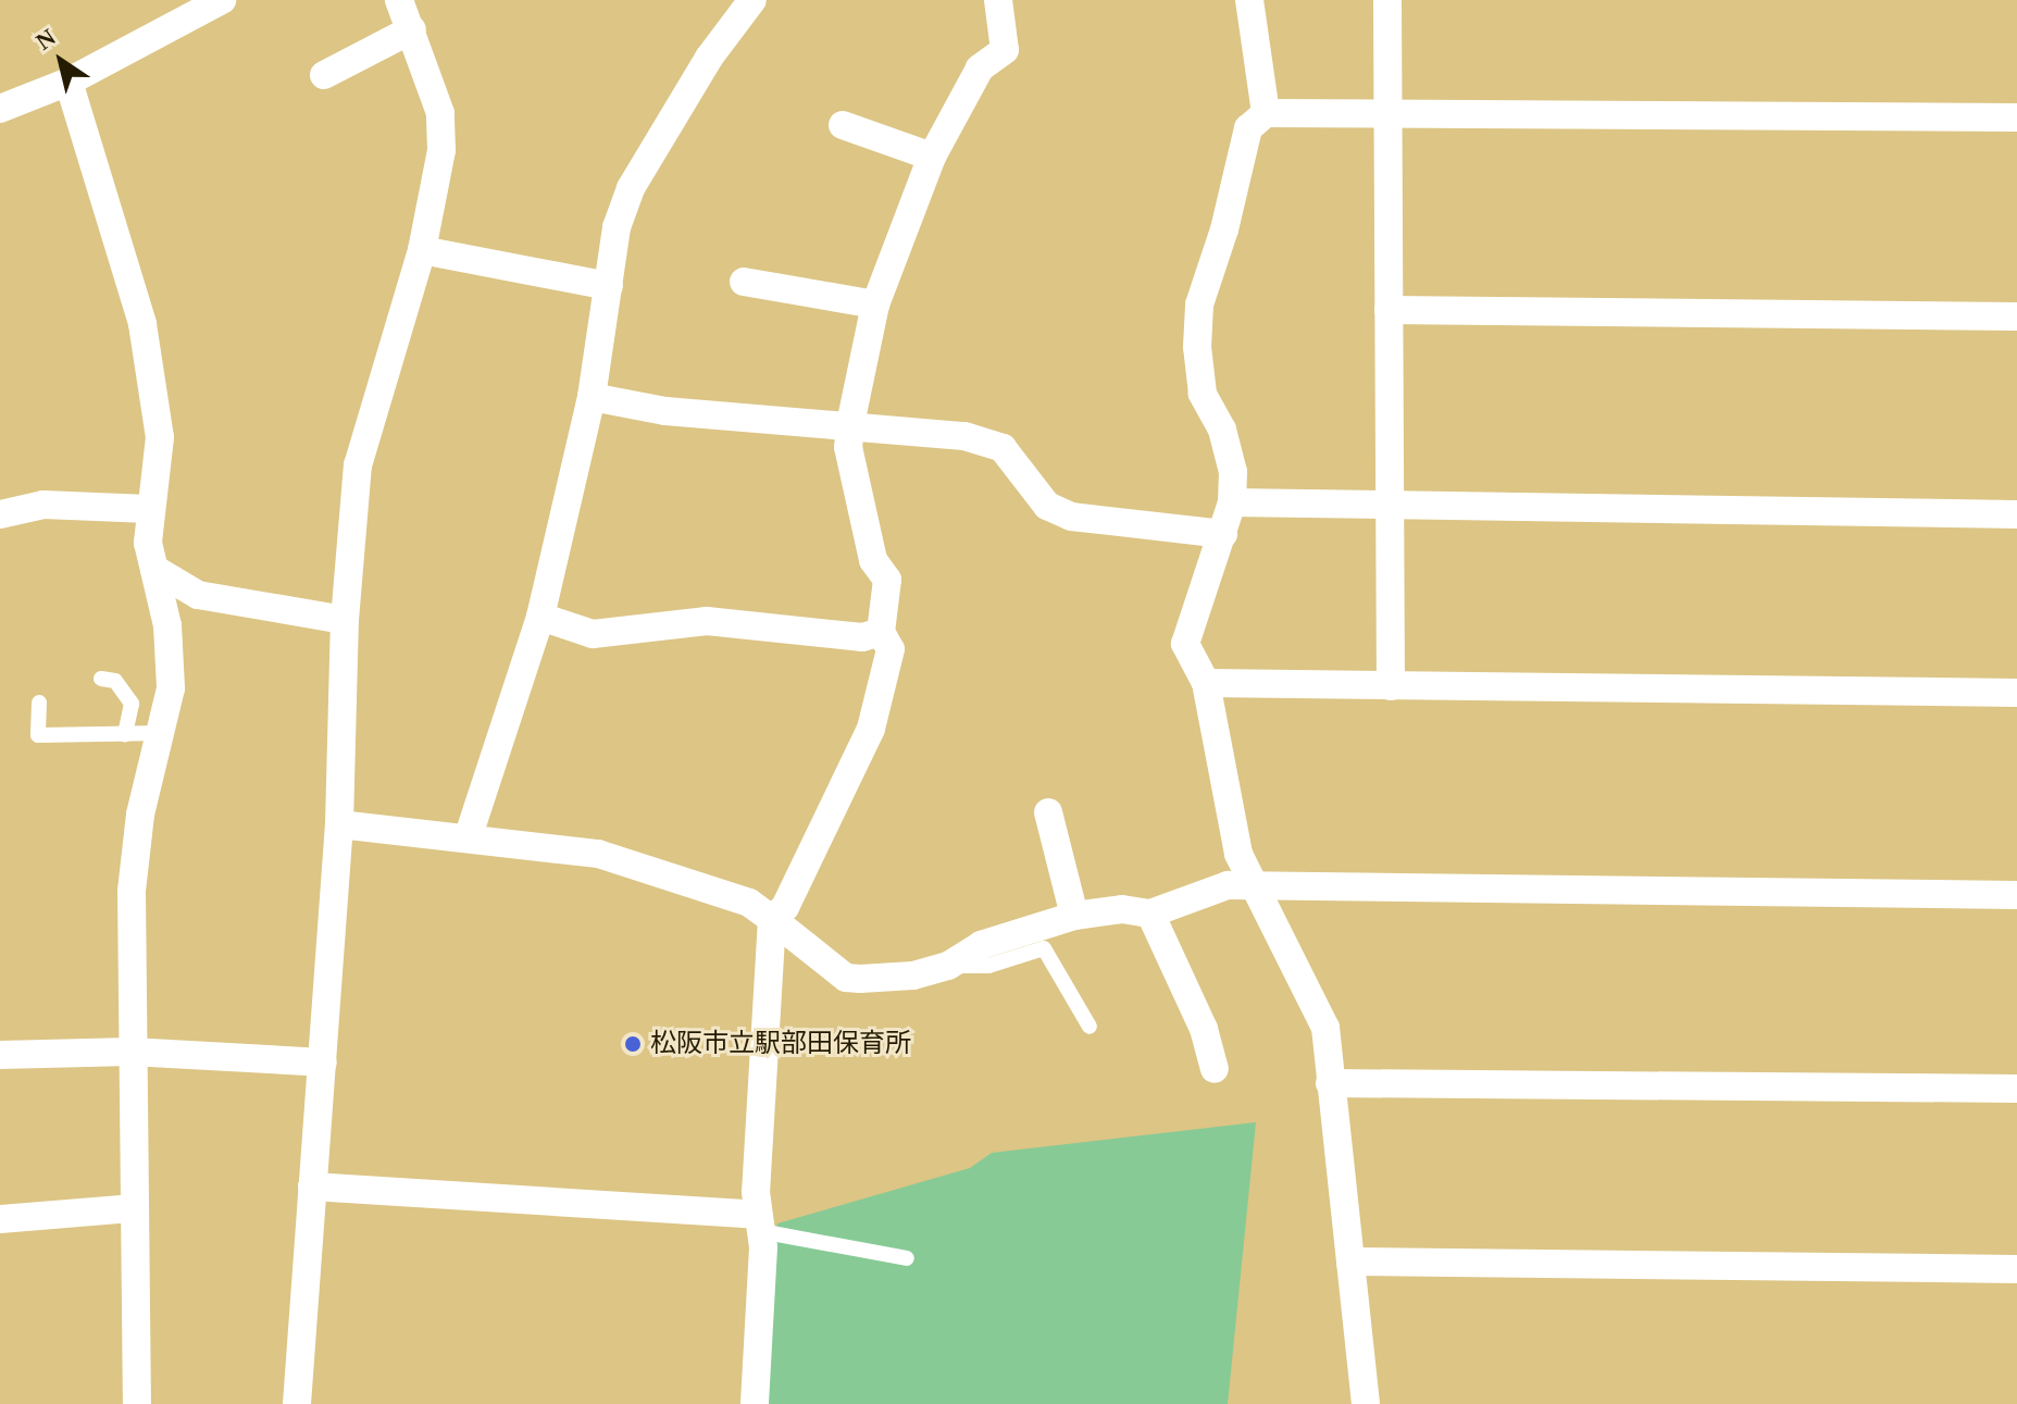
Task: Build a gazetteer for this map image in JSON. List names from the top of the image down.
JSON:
{
  "places": ["松阪市立駅部田保育所"],
  "north": "top left"
}
